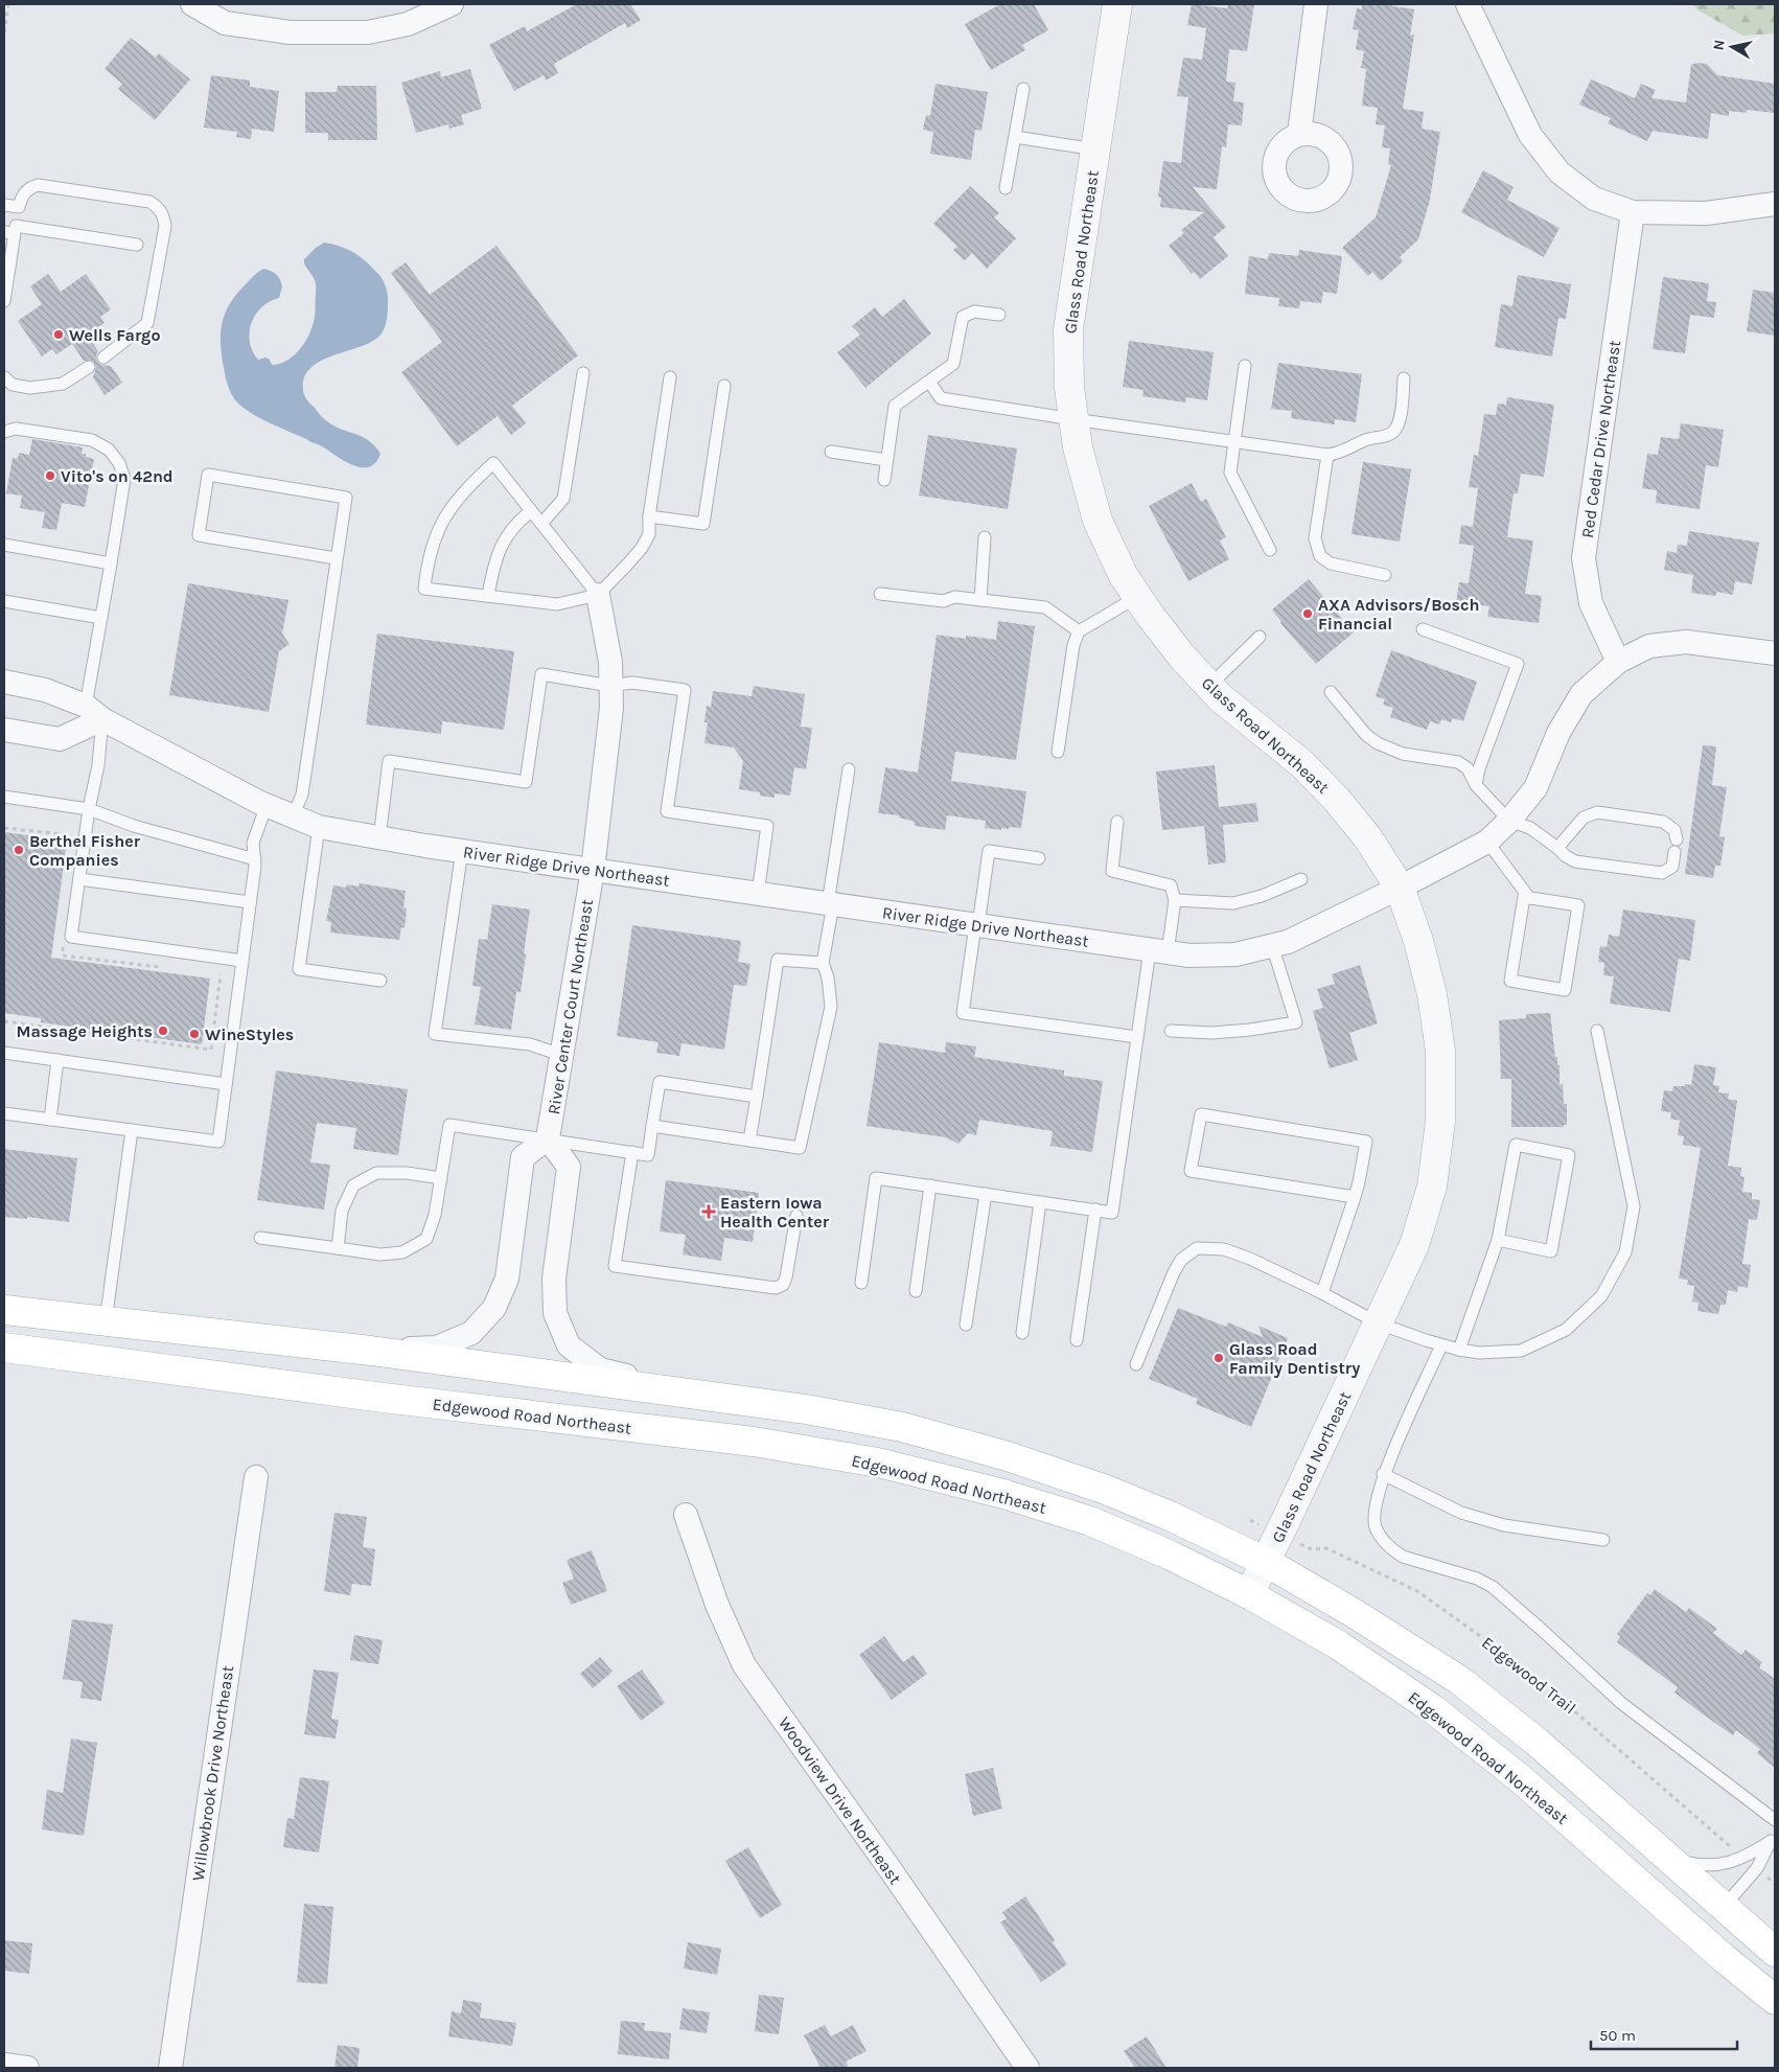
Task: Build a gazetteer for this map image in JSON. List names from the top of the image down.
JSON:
{
  "streets": {
    "main road": ["Edgewood Road Northeast"],
    "street": [
      "Glass Road Northeast",
      "Red Cedar Drive Northeast",
      "River Ridge Drive Northeast",
      "River Center Court Northeast",
      "Willowbrook Drive Northeast",
      "Woodview Drive Northeast"
    ],
    "path": ["Edgewood Trail"]
  },
  "crossings": [
    ["Glass Road Northeast", "River Ridge Drive Northeast"],
    ["Glass Road Northeast", "Edgewood Road Northeast"],
    ["Glass Road Northeast", "Edgewood Trail"],
    ["Red Cedar Drive Northeast", "River Ridge Drive Northeast"],
    ["River Ridge Drive Northeast", "River Center Court Northeast"]
  ],
  "places": {
    "other": [
      "Wells Fargo",
      "Vito's on 42nd",
      "AXA Advisors/Bosch Financial",
      "Berthel Fisher Companies",
      "Massage Heights",
      "WineStyles",
      "Glass Road Family Dentistry"
    ],
    "health": ["Eastern Iowa Health Center"]
  },
  "scale_bar": "50 m",
  "north": "left"
}
